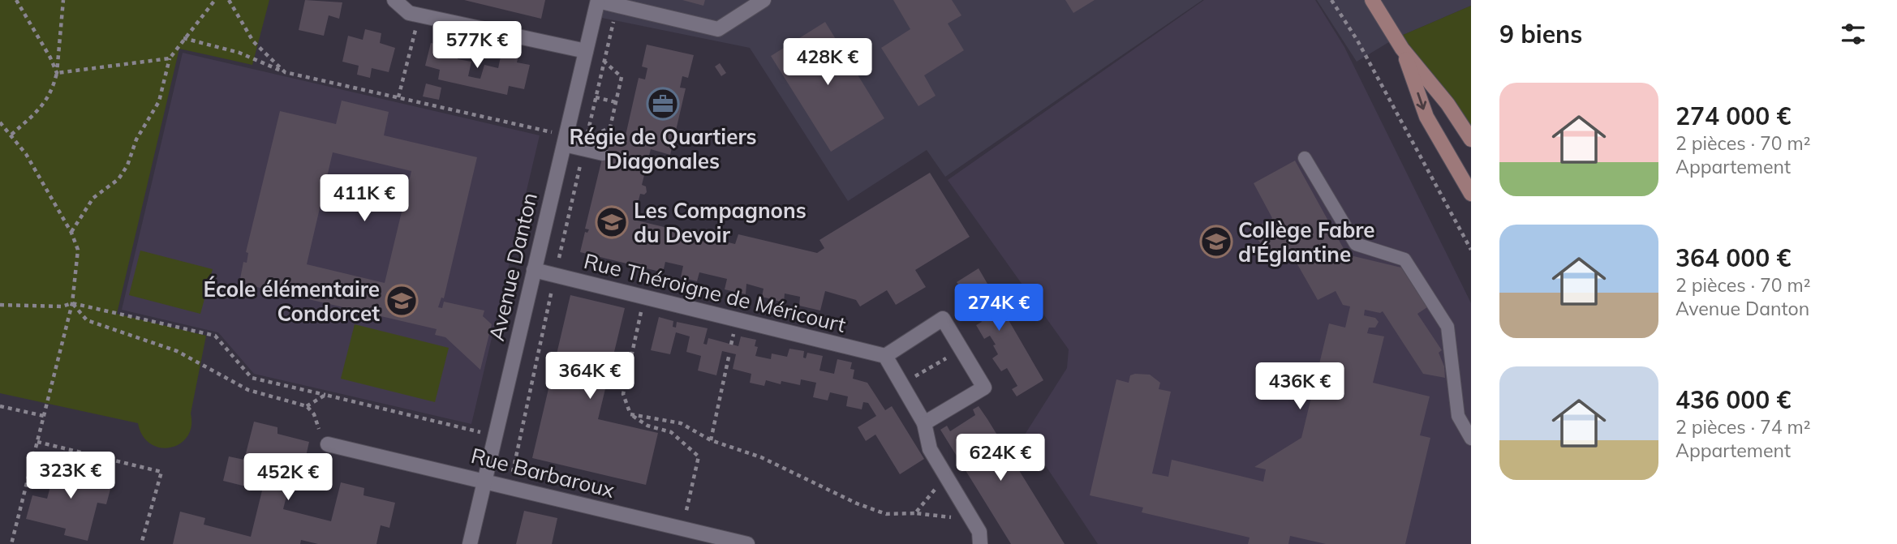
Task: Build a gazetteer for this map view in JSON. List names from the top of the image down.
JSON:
{
  "streets": {
    "street": ["Avenue Danton", "Rue Théroigne de Méricourt", "Rue Barbaroux"]
  },
  "crossings": [
    ["Avenue Danton", "Rue Théroigne de Méricourt"],
    ["Avenue Danton", "Rue Barbaroux"]
  ],
  "places": {
    "office": ["Régie de Quartiers Diagonales"],
    "school or university": ["Les Compagnons du Devoir", "Collège Fabre d'Églantine", "École élémentaire Condorcet"]
  },
  "page": {
    "heading": "9 biens",
    "price": [
      "577K €",
      "428K €",
      "411K €",
      "274K €",
      "364K €",
      "436K €",
      "624K €",
      "323K €",
      "452K €"
    ],
    "list": [
      {
        "name": "274 000 €",
        "note": "2 pièces · 70 m² · Appartement"
      },
      {
        "name": "364 000 €",
        "note": "2 pièces · 70 m² · Avenue Danton"
      },
      {
        "name": "436 000 €",
        "note": "2 pièces · 74 m² · Appartement"
      }
    ]
  }
}
